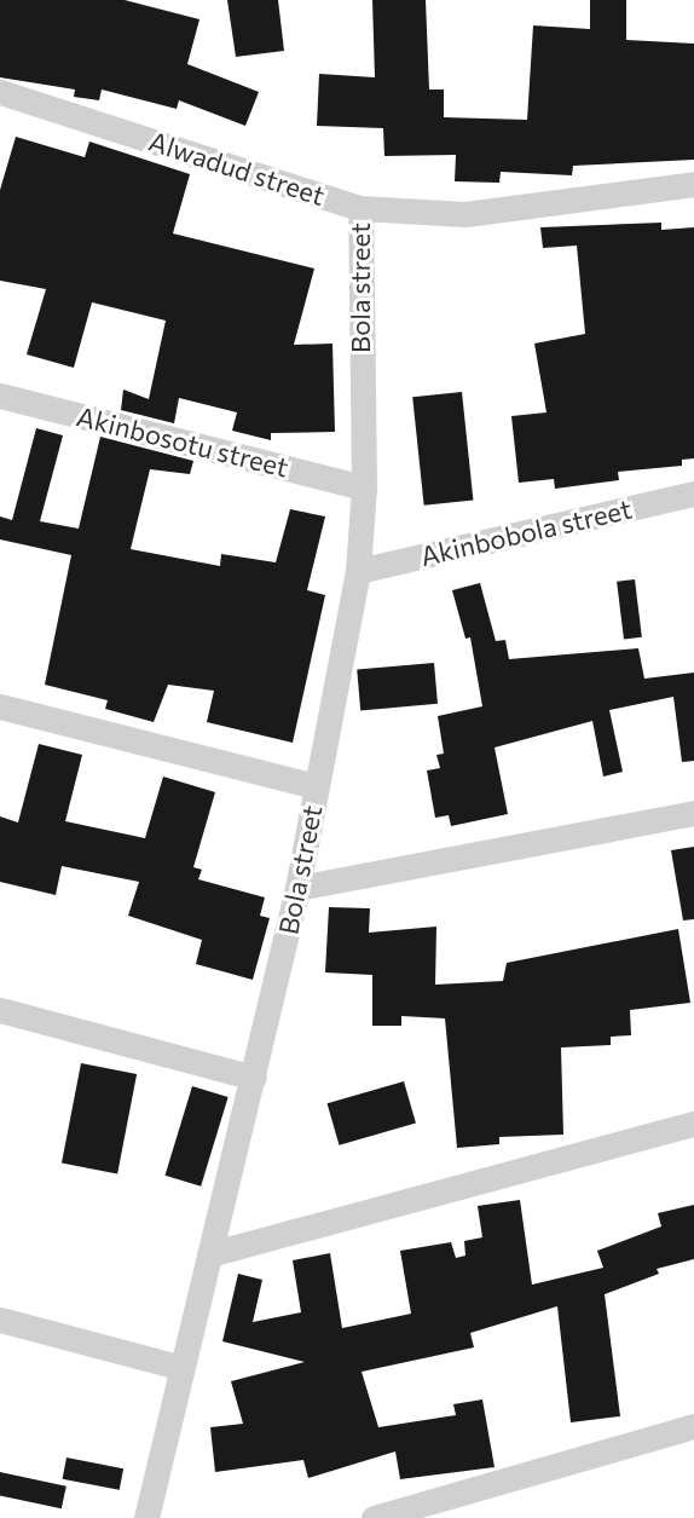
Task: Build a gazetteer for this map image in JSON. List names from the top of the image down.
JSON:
{
  "streets": {
    "street": [
      "Alwadud street",
      "Bola street",
      "Akinbosotu street",
      "Akinbobola street"
    ]
  },
  "crossings": [
    ["Alwadud street", "Bola street"],
    ["Bola street", "Akinbosotu street"],
    ["Bola street", "Akinbobola street"]
  ]
}
